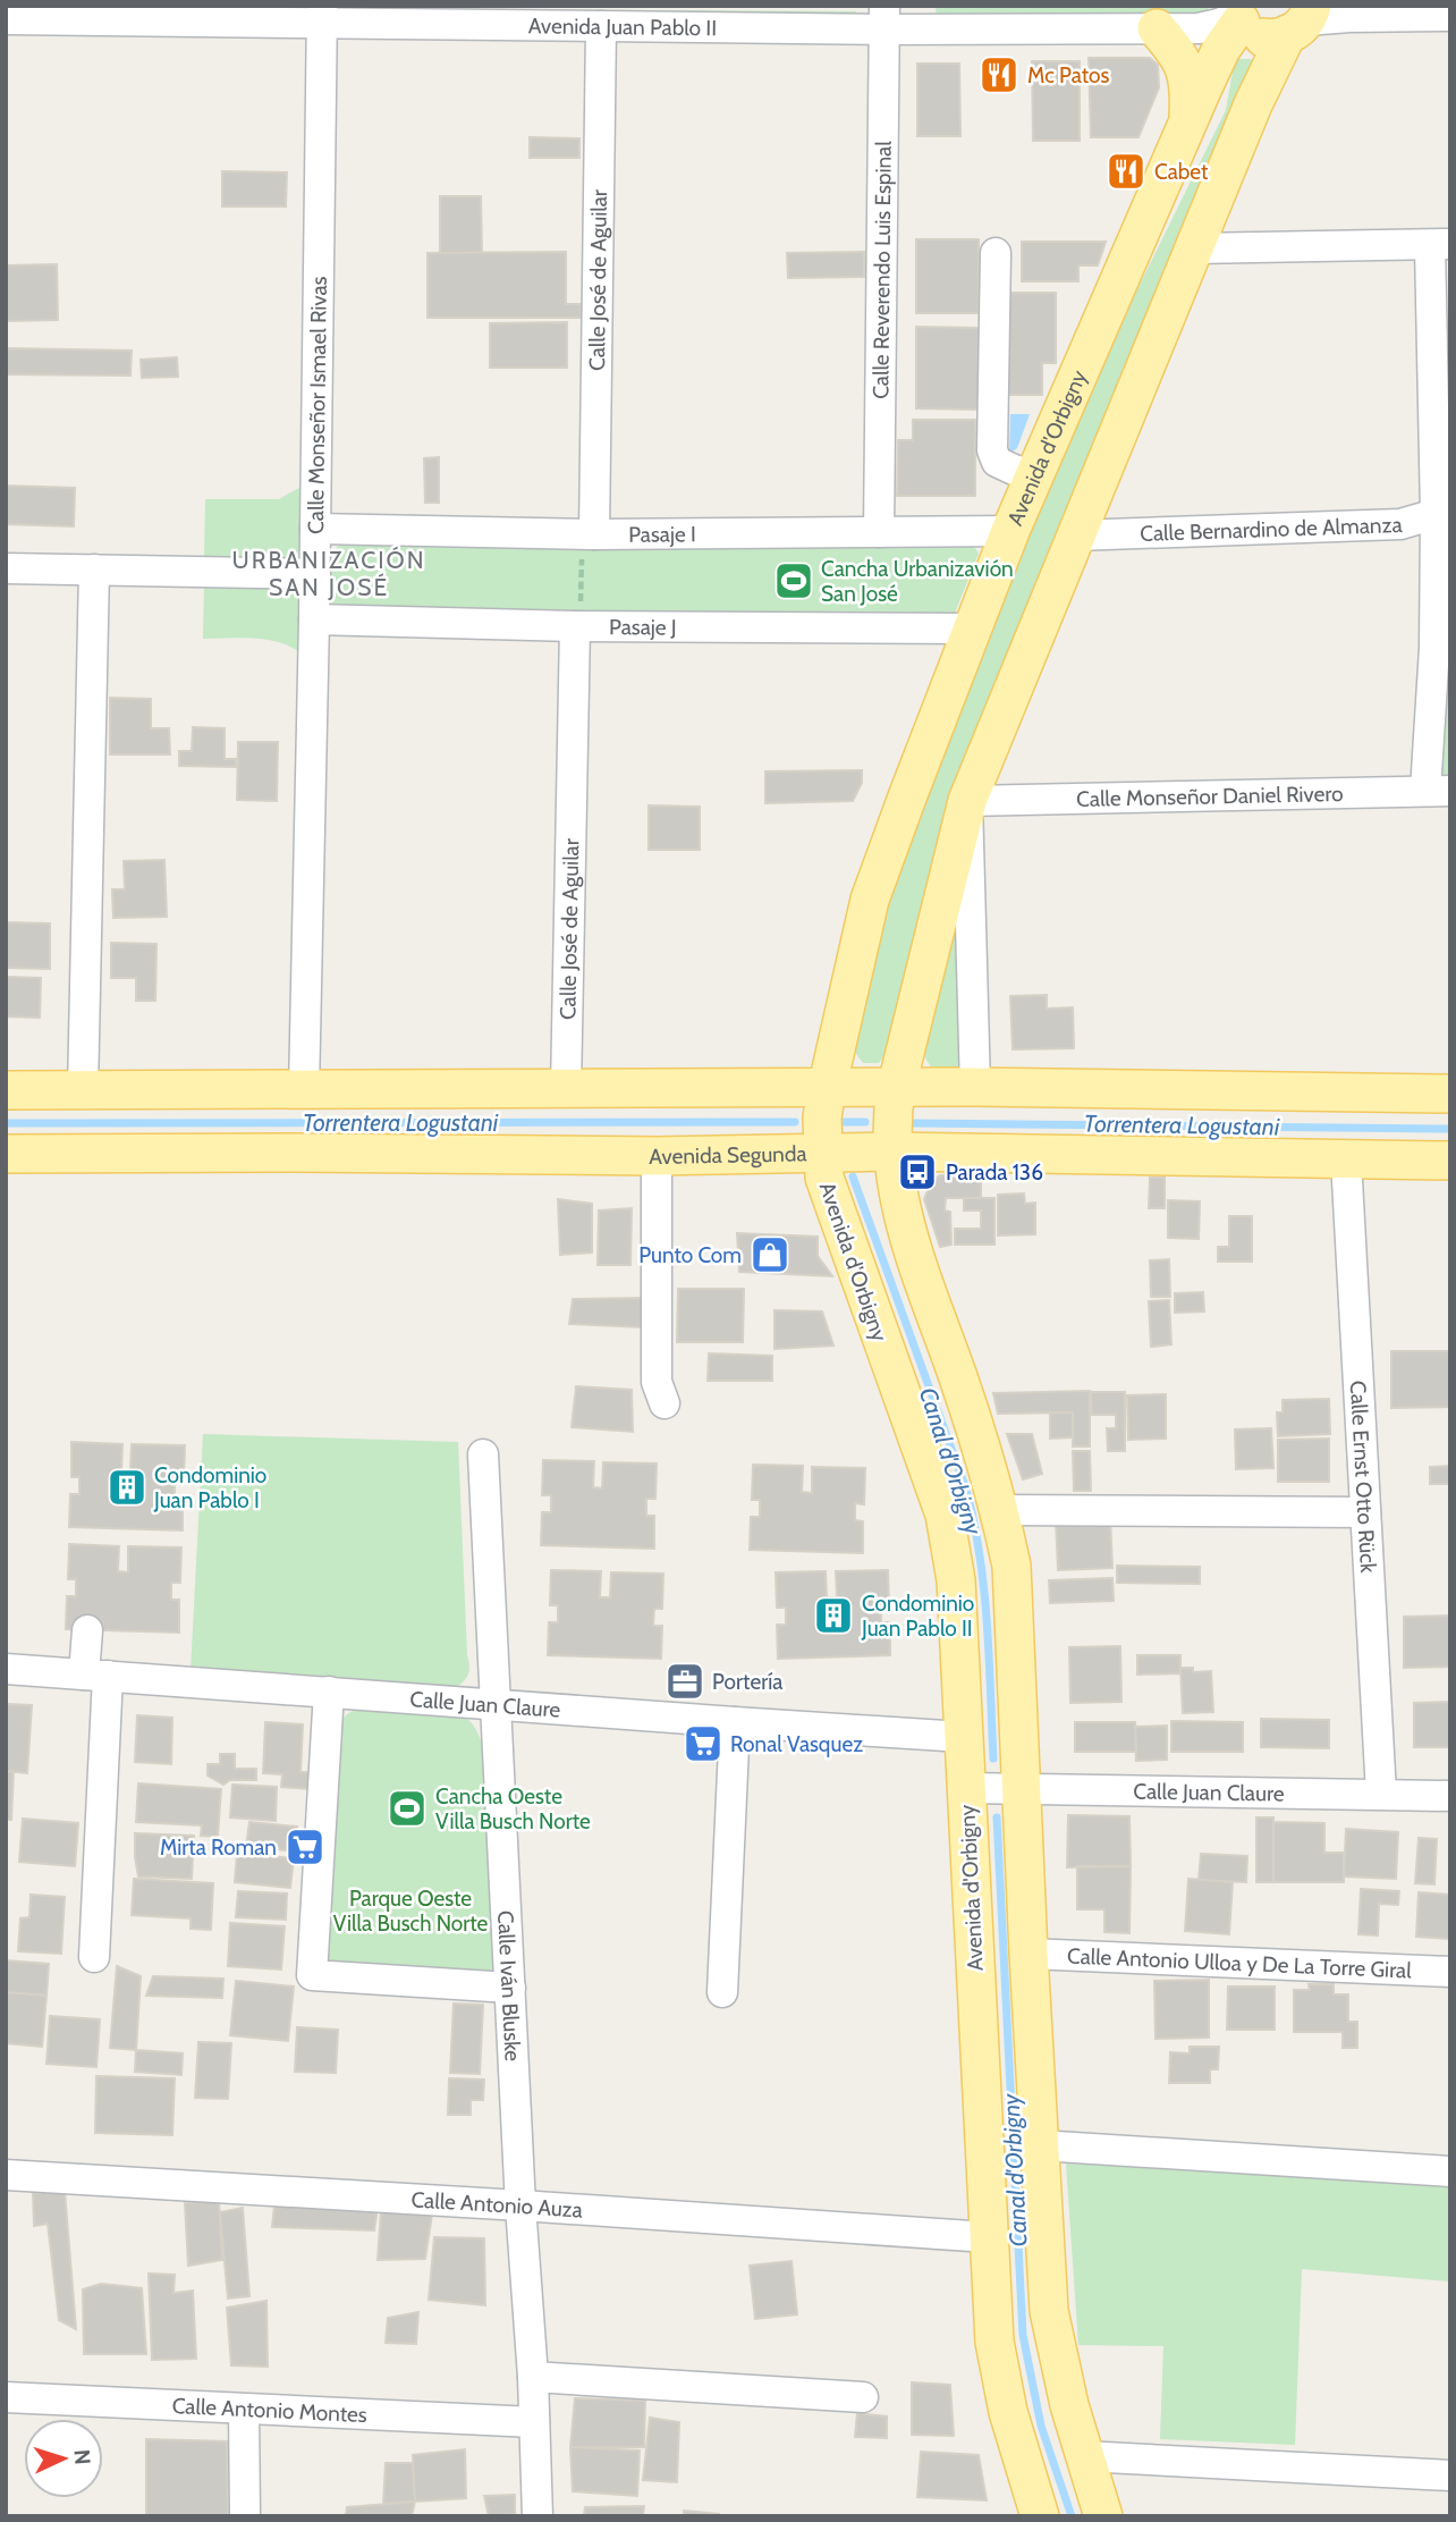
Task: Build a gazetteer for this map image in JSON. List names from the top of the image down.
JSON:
{
  "streets": {
    "main road": ["Avenida d'Orbigny", "Avenida Segunda"],
    "street": [
      "Avenida Juan Pablo II",
      "Calle Reverendo Luis Espinal",
      "Calle José de Aguilar",
      "Calle Monseñor Ismael Rivas",
      "Calle Bernardino de Almanza",
      "Pasaje I",
      "Pasaje J",
      "Calle Monseñor Daniel Rivero",
      "Calle Ernst Otto Rück",
      "Calle Juan Claure",
      "Calle Antonio Ulloa y De La Torre Giral",
      "Calle Iván Bluske",
      "Calle Antonio Auza",
      "Calle Antonio Montes"
    ]
  },
  "crossings": [
    ["Avenida Juan Pablo II", "Calle Reverendo Luis Espinal"],
    ["Avenida Juan Pablo II", "Calle José de Aguilar"],
    ["Avenida Juan Pablo II", "Calle Monseñor Ismael Rivas"],
    ["Avenida Juan Pablo II", "Avenida d'Orbigny"],
    ["Calle Reverendo Luis Espinal", "Pasaje I"],
    ["Calle José de Aguilar", "Pasaje I"],
    ["Calle José de Aguilar", "Pasaje J"],
    ["Calle Monseñor Ismael Rivas", "Pasaje I"],
    ["Calle Monseñor Ismael Rivas", "Pasaje J"],
    ["Avenida d'Orbigny", "Pasaje I"],
    ["Avenida d'Orbigny", "Pasaje J"],
    ["Avenida d'Orbigny", "Avenida Segunda"],
    ["Avenida d'Orbigny", "Calle Juan Claure"],
    ["Avenida d'Orbigny", "Calle Antonio Auza"],
    ["Avenida Segunda", "Calle Ernst Otto Rück"],
    ["Calle Ernst Otto Rück", "Calle Juan Claure"],
    ["Calle Juan Claure", "Calle Iván Bluske"],
    ["Calle Iván Bluske", "Calle Antonio Auza"],
    ["Calle Iván Bluske", "Calle Antonio Montes"]
  ],
  "districts": ["URBANIZACIÓN SAN JOSÉ"],
  "water": ["Torrentera Logustani", "Canal d'Orbigny"],
  "parks": ["Parque Oeste Villa Busch Norte"],
  "places": {
    "restaurant": ["Mc Patos", "Cabet"],
    "sports": ["Cancha Urbanizavión San José", "Cancha Oeste Villa Busch Norte"],
    "bus stop": ["Parada 136"],
    "shop": ["Punto Com"],
    "building": ["Condominio Juan Pablo I", "Condominio Juan Pablo II"],
    "office": ["Portería"],
    "supermarket": ["Ronal Vasquez", "Mirta Roman"]
  },
  "north": "right"
}
